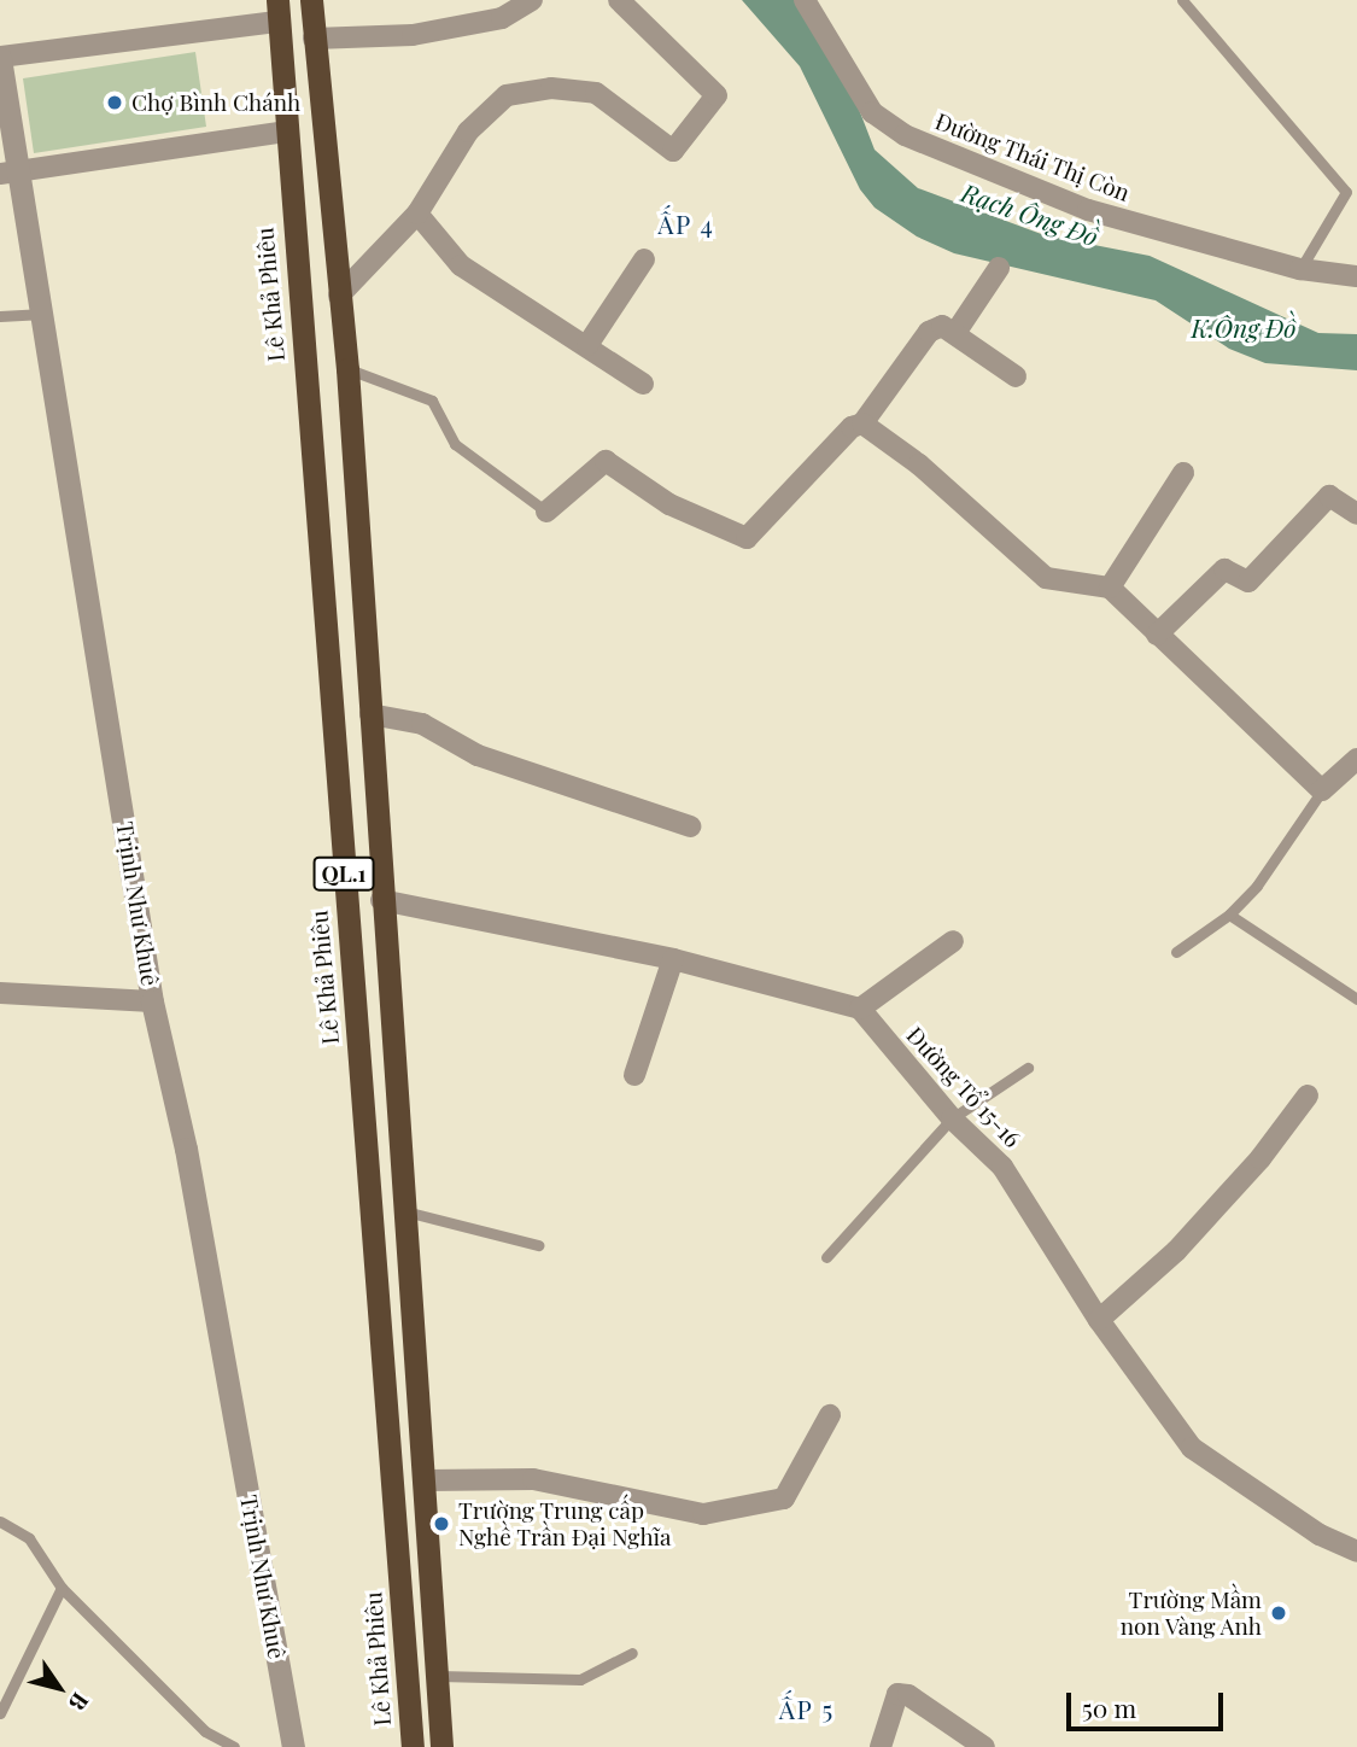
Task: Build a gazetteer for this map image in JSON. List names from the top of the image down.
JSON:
{
  "streets": {
    "highway": ["Lê Khả Phiêu", "QL.1"],
    "street": ["Đường Thái Thị Còn", "Trịnh Như Khuê", "Đường Tổ 15-16"]
  },
  "districts": ["ẤP 4", "ẤP 5"],
  "water": ["Rạch Ông Đồ", "K.Ông Đồ"],
  "places": ["Chợ Bình Chánh", "Trường Trung cấp Nghề Trần Đại Nghĩa", "Trường Mầm non Vàng Anh"],
  "scale_bar": "50 m",
  "north": "bottom right"
}
